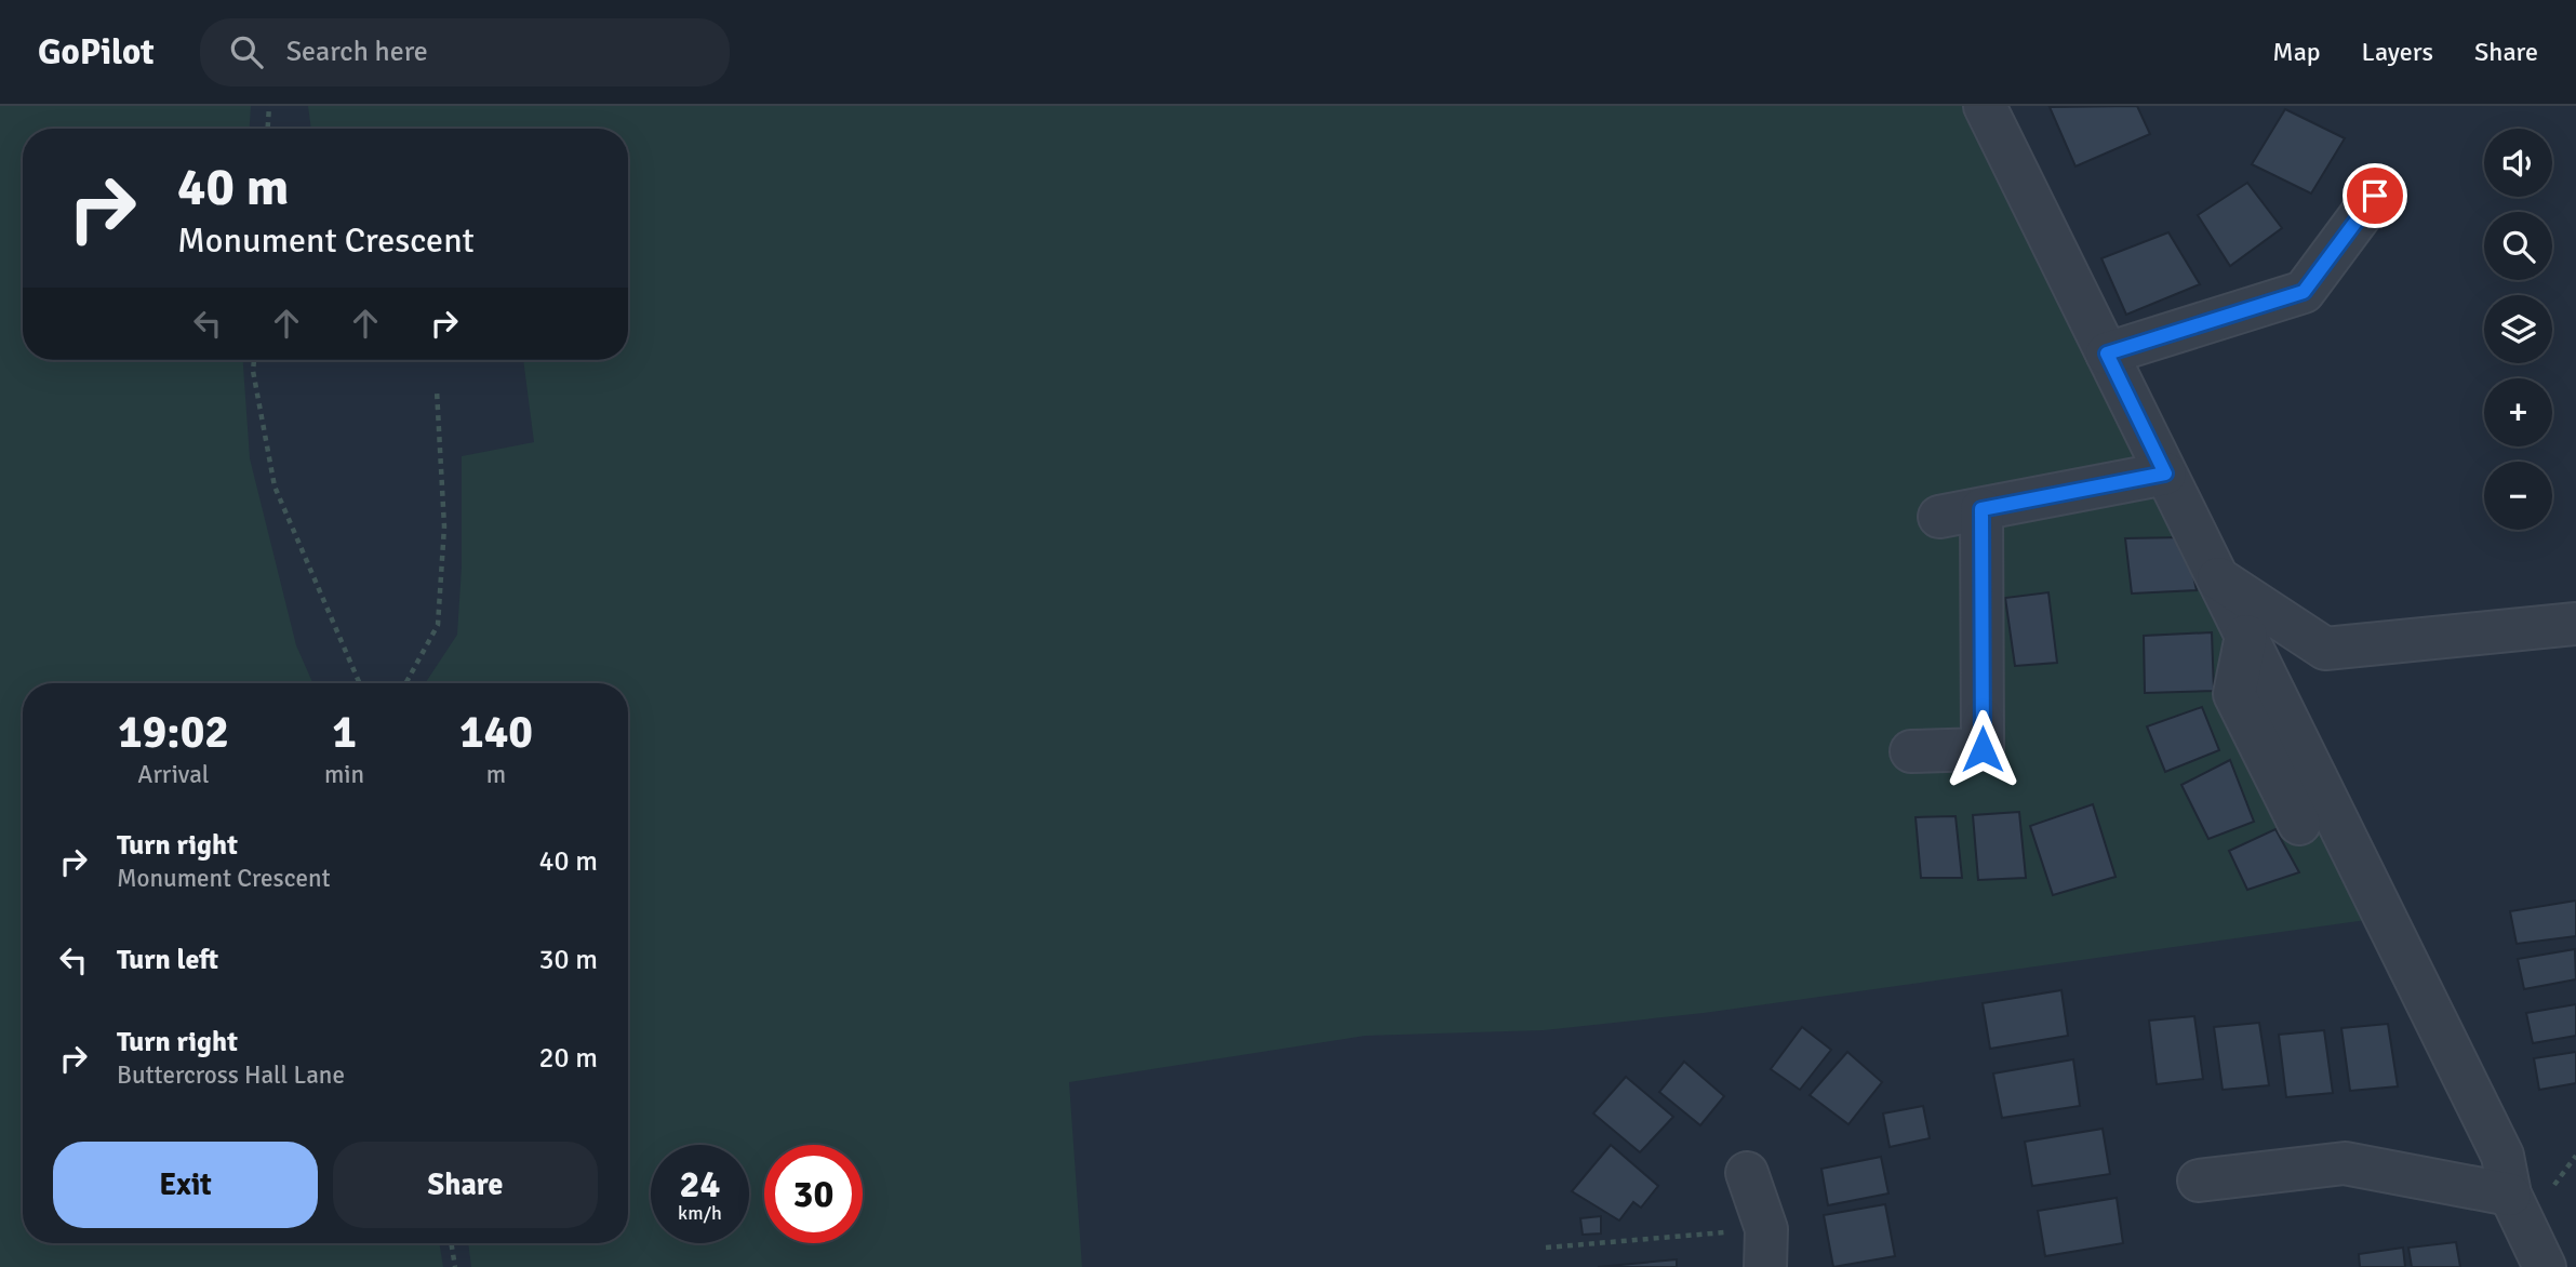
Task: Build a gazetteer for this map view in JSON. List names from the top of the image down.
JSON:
{
  "page": {
    "header": "GoPilot",
    "search": "Search here",
    "nav": ["Map", "Layers", "Share"],
    "map_buttons": ["+", "−"],
    "turn": ["40 m", "Monument Crescent"],
    "eta": [
      "19:02",
      "Arrival",
      "1",
      "min",
      "140",
      "m"
    ],
    "list": [
      {
        "name": "Turn right",
        "note": "Monument Crescent",
        "value": "40 m"
      },
      {
        "name": "Turn left",
        "value": "30 m"
      },
      {
        "name": "Turn right",
        "note": "Buttercross Hall Lane",
        "value": "20 m"
      }
    ],
    "buttons": ["Exit", "Share"],
    "speed": "24 km/h",
    "limit": "30"
  }
}
